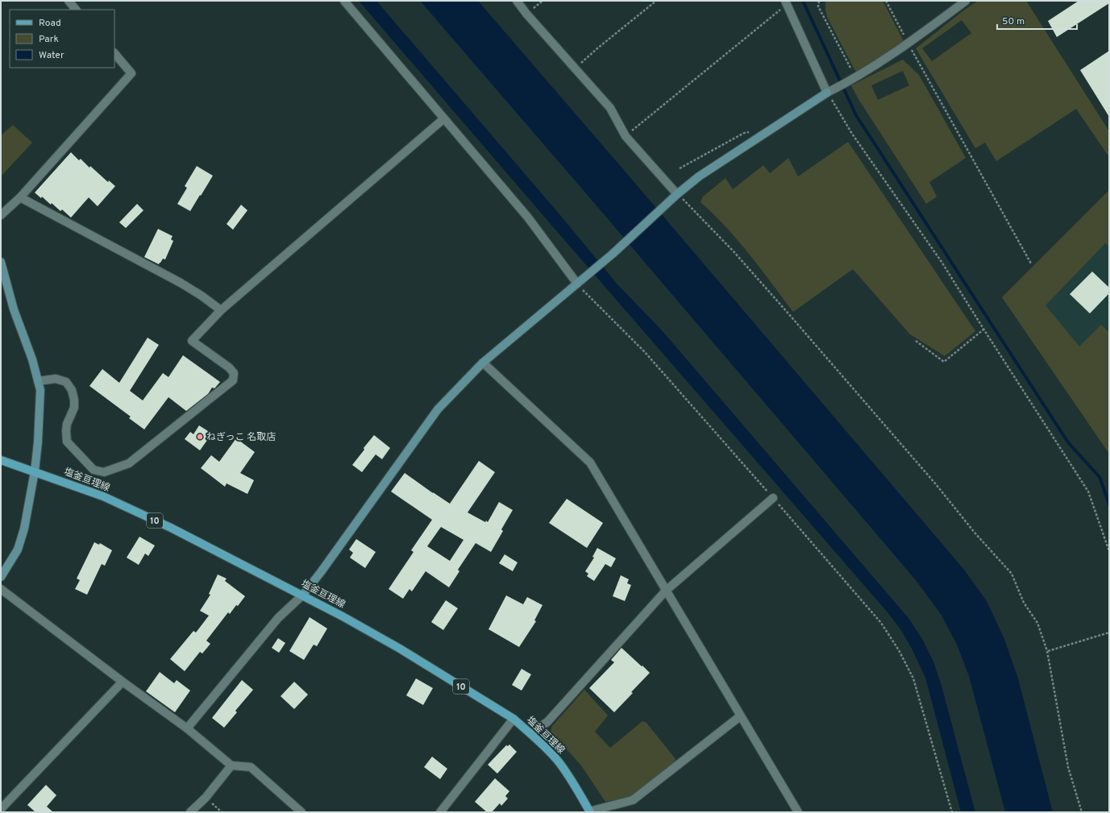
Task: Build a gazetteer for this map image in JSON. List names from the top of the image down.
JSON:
{
  "streets": {
    "main road": ["塩釜亘理線", "10"]
  },
  "places": ["ねぎっこ 名取店"],
  "legend": ["Road", "Park", "Water"],
  "scale_bar": "50 m"
}
